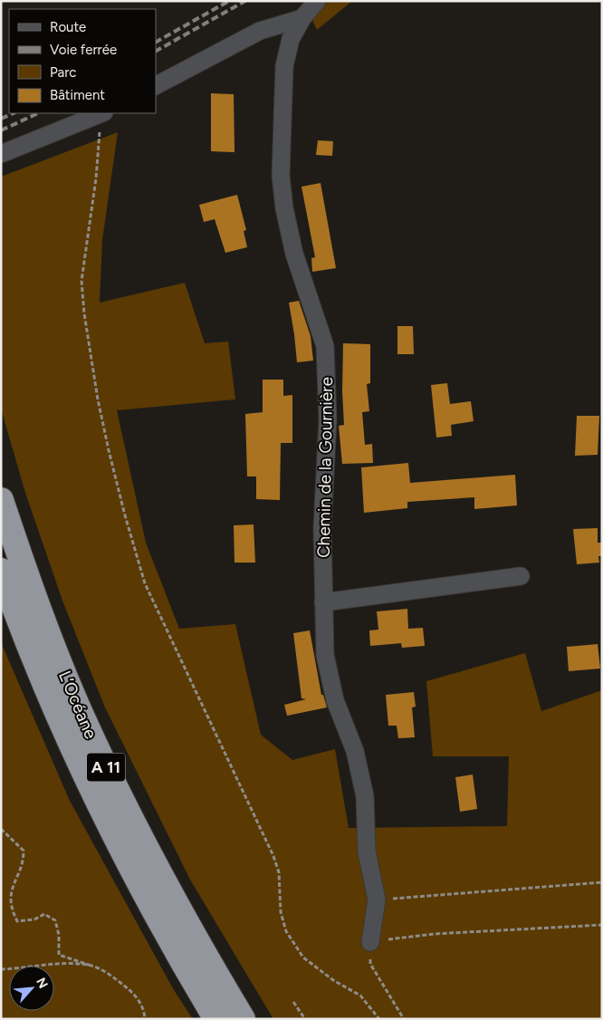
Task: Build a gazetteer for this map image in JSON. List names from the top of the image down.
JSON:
{
  "streets": {
    "highway": ["L’Océane", "A 11"],
    "street": ["Chemin de la Gournière"]
  },
  "legend": [
    "Route",
    "Voie ferrée",
    "Parc",
    "Bâtiment"
  ],
  "north": "top right"
}
